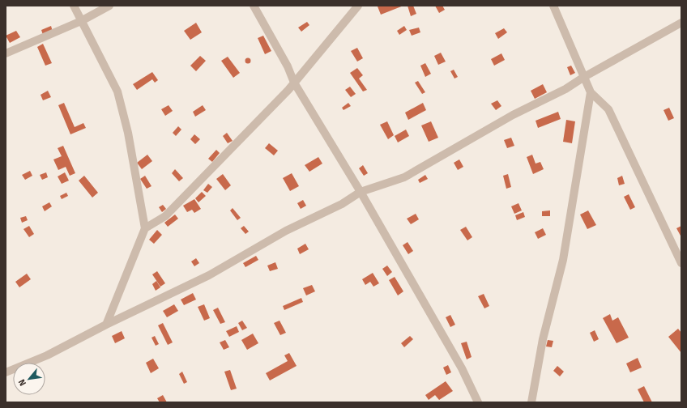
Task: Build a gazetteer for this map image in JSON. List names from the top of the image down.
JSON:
{
  "north": "bottom left"
}
